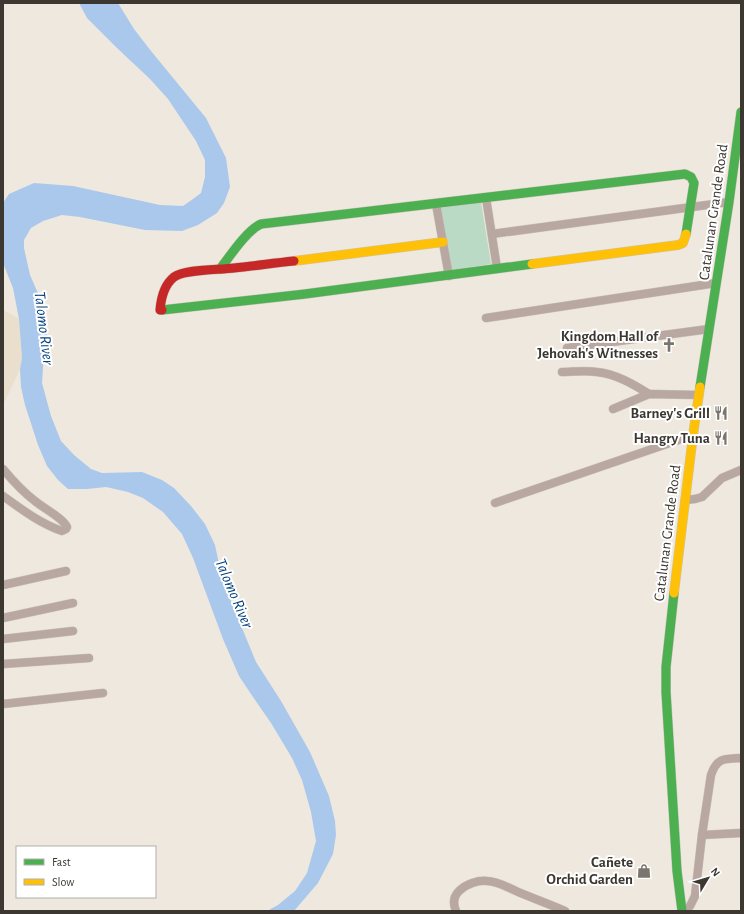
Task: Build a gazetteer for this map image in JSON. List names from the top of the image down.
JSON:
{
  "streets": {
    "street": ["Catalunan Grande Road"]
  },
  "water": ["Talomo River"],
  "places": {
    "church": ["Kingdom Hall of Jehovah's Witnesses"],
    "restaurant": ["Barney's Grill", "Hangry Tuna"],
    "shop": ["Cañete Orchid Garden"]
  },
  "legend": ["Fast", "Slow"],
  "north": "top right"
}
